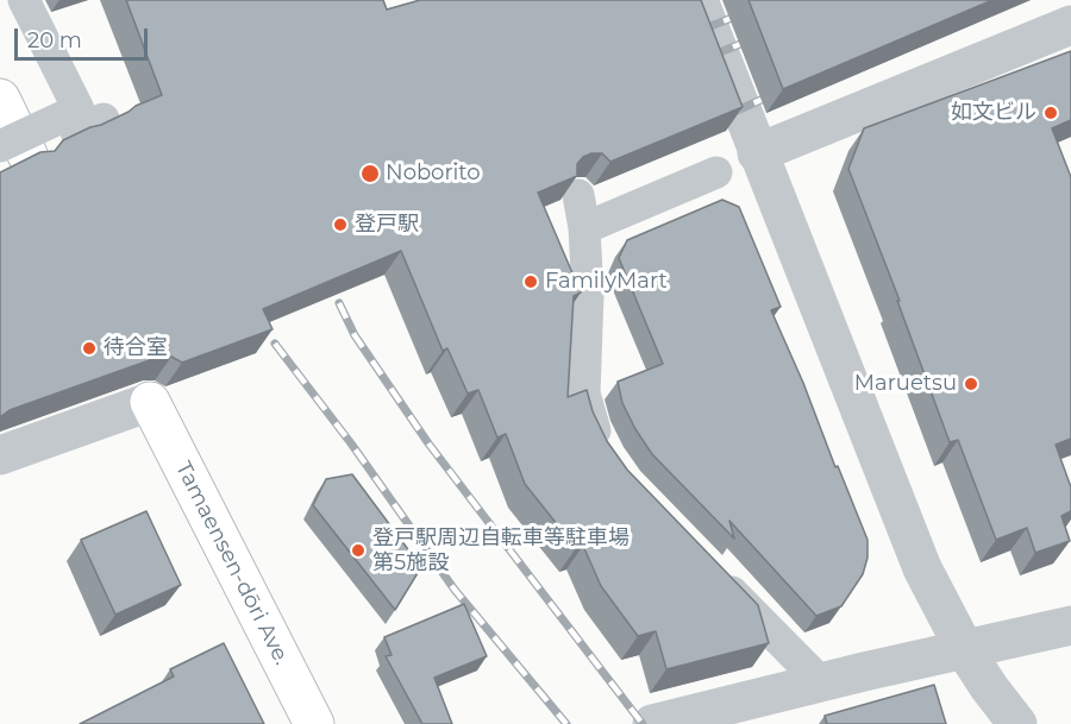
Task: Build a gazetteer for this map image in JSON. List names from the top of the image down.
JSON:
{
  "streets": {
    "main road": ["Tamaensen-dōri Ave."]
  },
  "places": [
    "如文ビル",
    "Noborito",
    "登戸駅",
    "FamilyMart",
    "待合室",
    "Maruetsu",
    "登戸駅周辺自転車等駐車場 第5施設"
  ],
  "scale_bar": "20 m"
}
